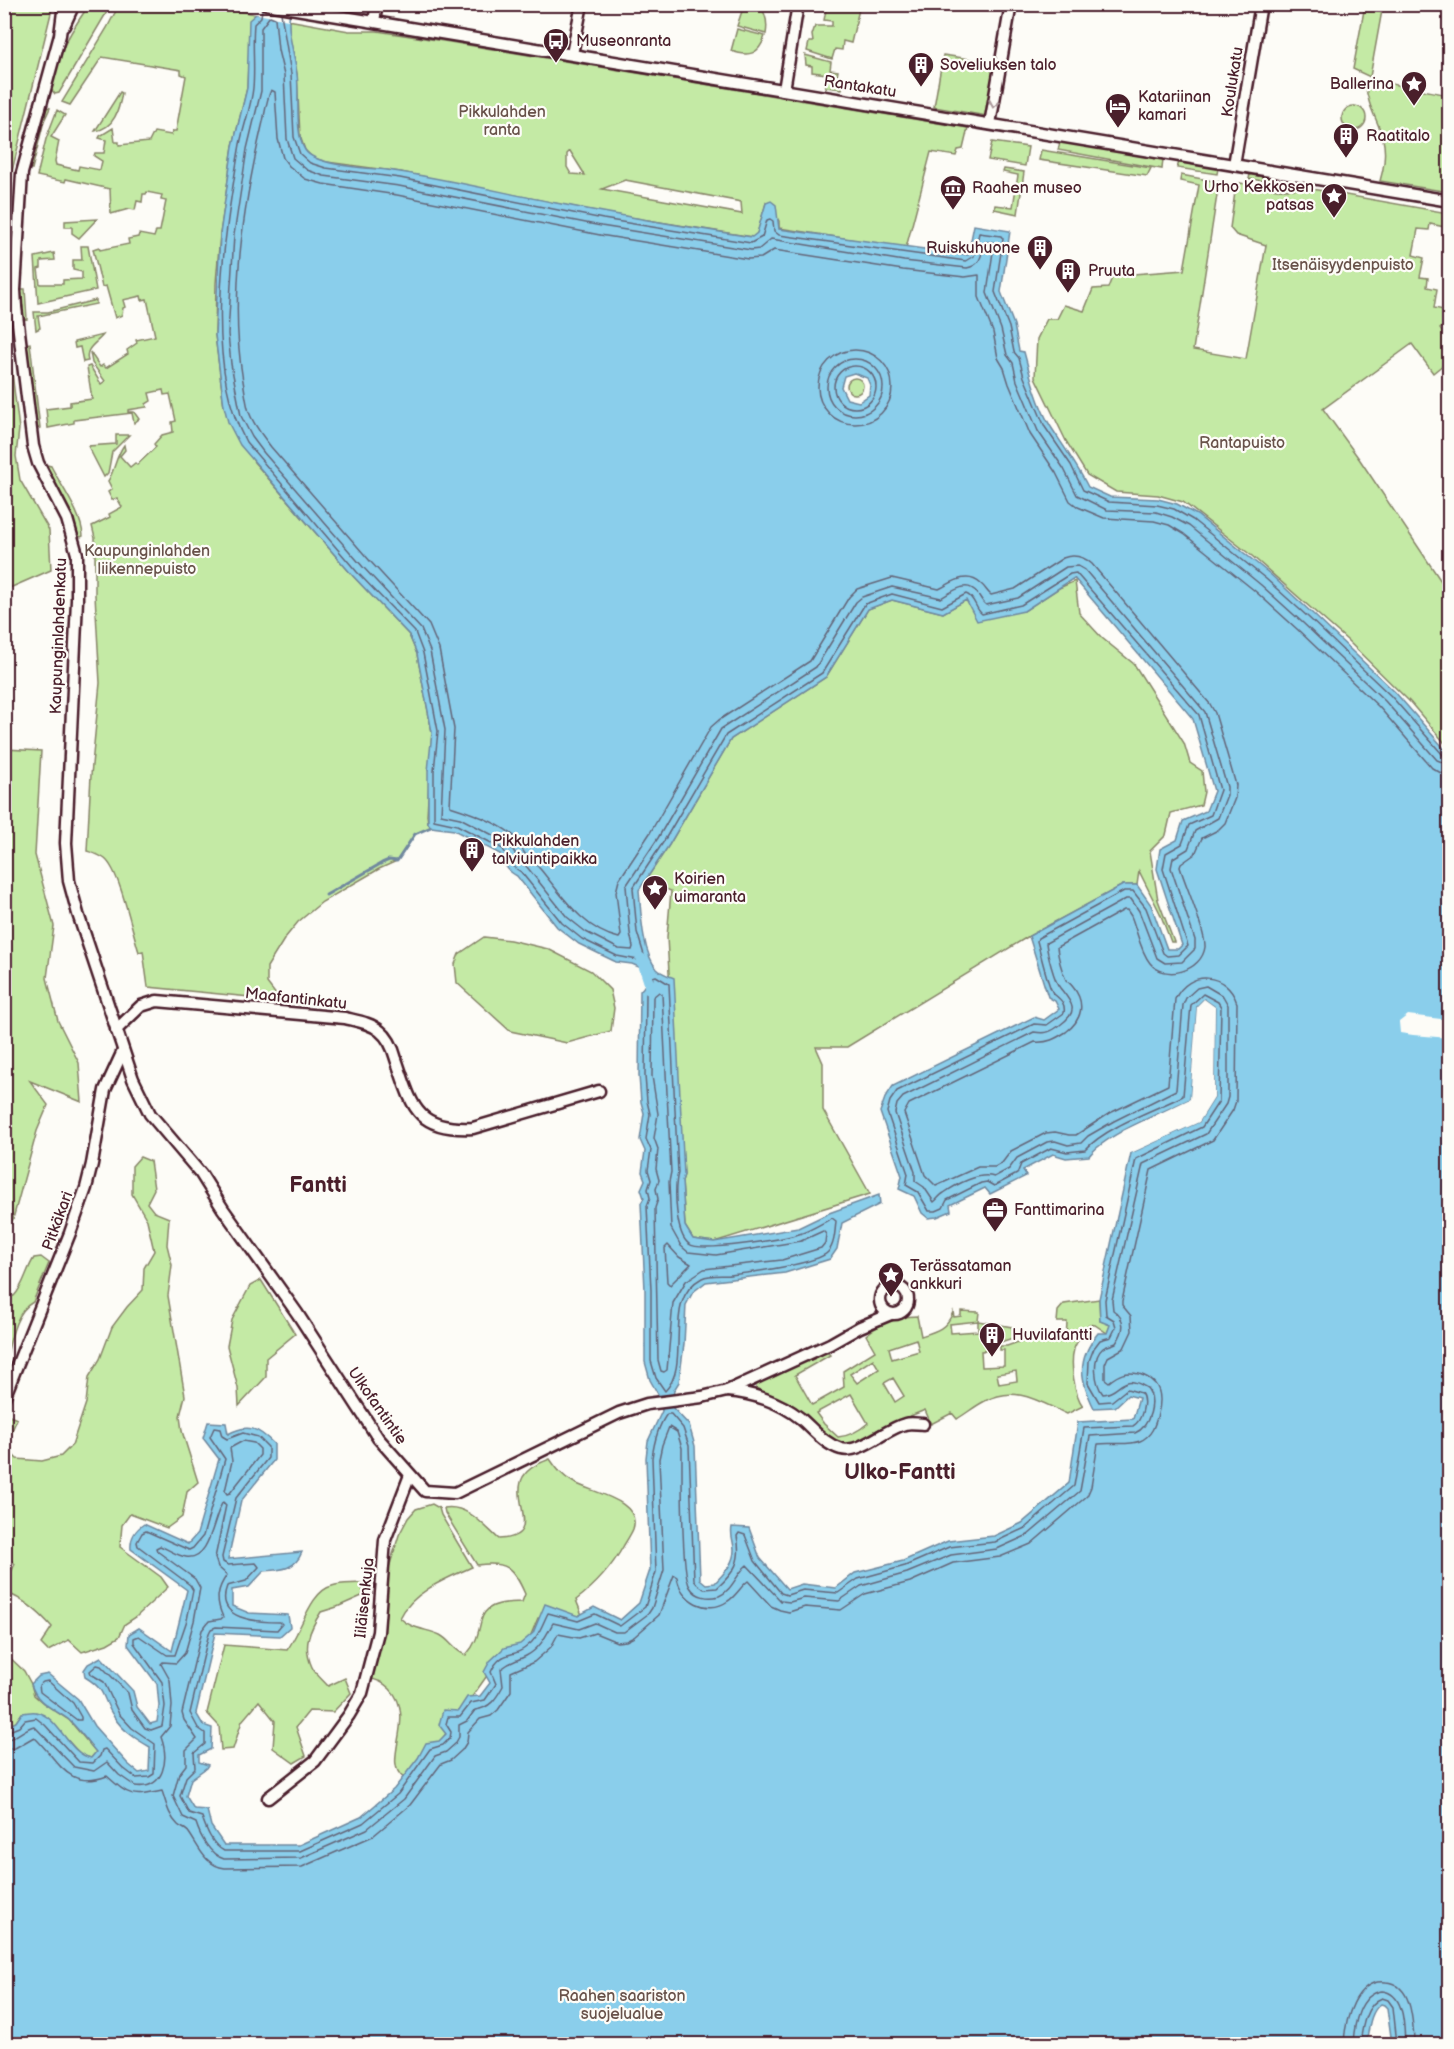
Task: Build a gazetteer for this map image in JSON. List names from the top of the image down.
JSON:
{
  "streets": {
    "street": [
      "Koulukatu",
      "Rantakatu",
      "Kaupunginlahdenkatu",
      "Maafantinkatu",
      "Pitkäkari",
      "Ulkofantintie",
      "Iiläisenkuja"
    ]
  },
  "crossings": [
    ["Koulukatu", "Rantakatu"],
    ["Kaupunginlahdenkatu", "Maafantinkatu"],
    ["Kaupunginlahdenkatu", "Ulkofantintie"],
    ["Maafantinkatu", "Ulkofantintie"],
    ["Pitkäkari", "Ulkofantintie"],
    ["Ulkofantintie", "Iiläisenkuja"]
  ],
  "districts": ["Fantti", "Ulko-Fantti"],
  "parks": [
    "Pikkulahden ranta",
    "Itsenäisyydenpuisto",
    "Rantapuisto",
    "Kaupunginlahden liikennepuisto",
    "Raahen saariston suojelualue"
  ],
  "places": {
    "bus stop": ["Museonranta"],
    "building": [
      "Soveliuksen talo",
      "Raatitalo",
      "Ruiskuhuone",
      "Pruuta",
      "Pikkulahden talviuintipaikka",
      "Huvilafantti"
    ],
    "place": [
      "Ballerina",
      "Urho Kekkosen patsas",
      "Koirien uimaranta",
      "Terässataman ankkuri"
    ],
    "hotel": ["Katariinan kamari"],
    "museum": ["Raahen museo"],
    "office": ["Fanttimarina"]
  }
}
